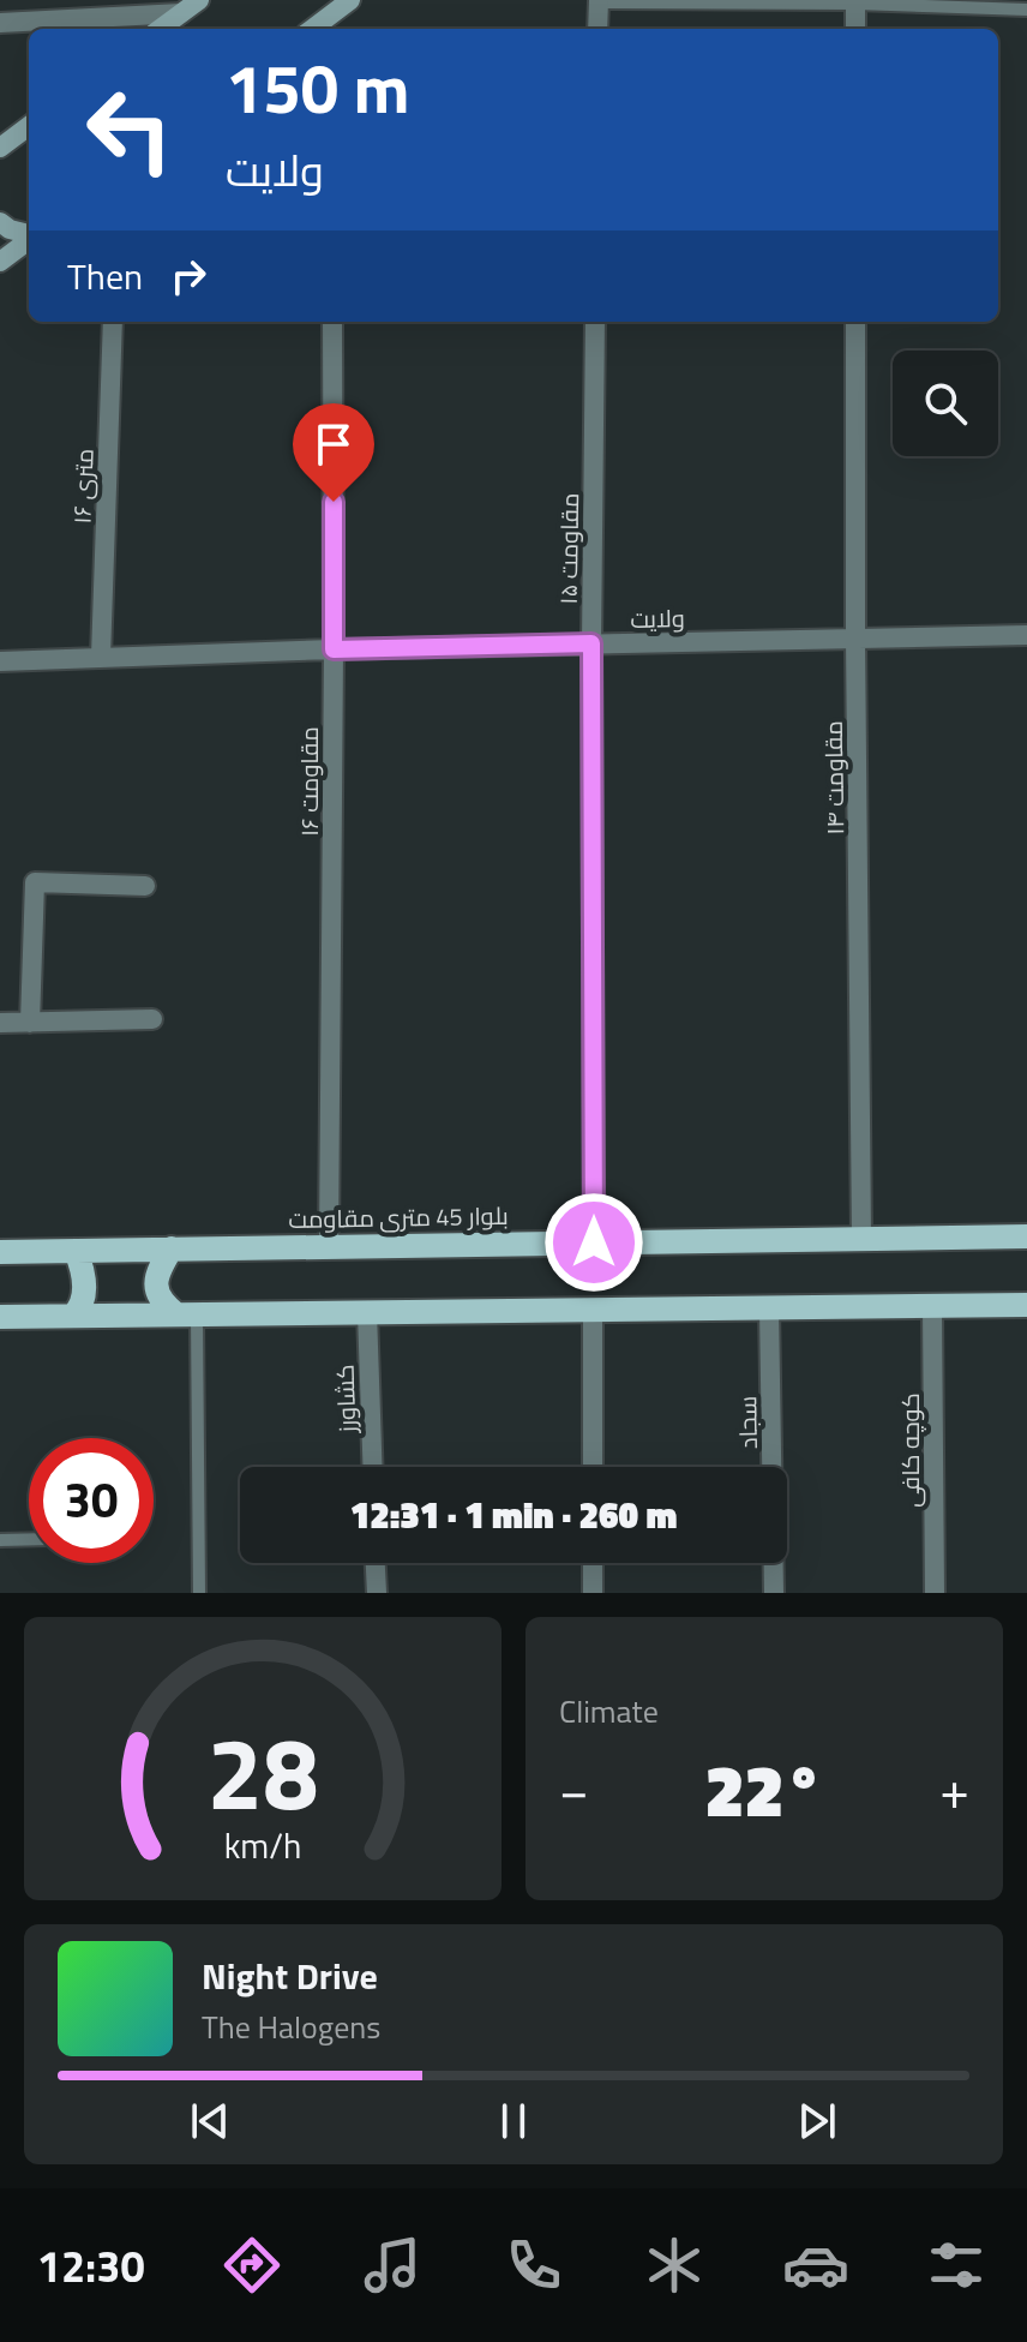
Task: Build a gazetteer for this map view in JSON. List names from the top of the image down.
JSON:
{
  "streets": {
    "main road": ["بلوار 45 متری مقاومت"],
    "street": [
      "۱۶ متری",
      "مقاومت ۱۵",
      "ولایت",
      "مقاومت ۱۴",
      "مقاومت ۱۶",
      "کشاورز",
      "سجاد",
      "کوچه کافی"
    ]
  },
  "crossings": [
    ["۱۶ متری", "ولایت"],
    ["مقاومت ۱۵", "ولایت"],
    ["مقاومت ۱۵", "بلوار 45 متری مقاومت"],
    ["ولایت", "مقاومت ۱۴"],
    ["ولایت", "مقاومت ۱۶"],
    ["مقاومت ۱۴", "بلوار 45 متری مقاومت"],
    ["مقاومت ۱۶", "بلوار 45 متری مقاومت"]
  ],
  "page": {
    "turn": ["150 m", "ولایت"],
    "then": "Then",
    "limit": "30",
    "trip": "12:31 · 1 min · 260 m",
    "tile": "Climate",
    "heat": ["−", "22°", "+"],
    "song": ["Night Drive", "The Halogens"],
    "tabs": "12:30",
    "gauge": ["28", "km/h"]
  }
}
